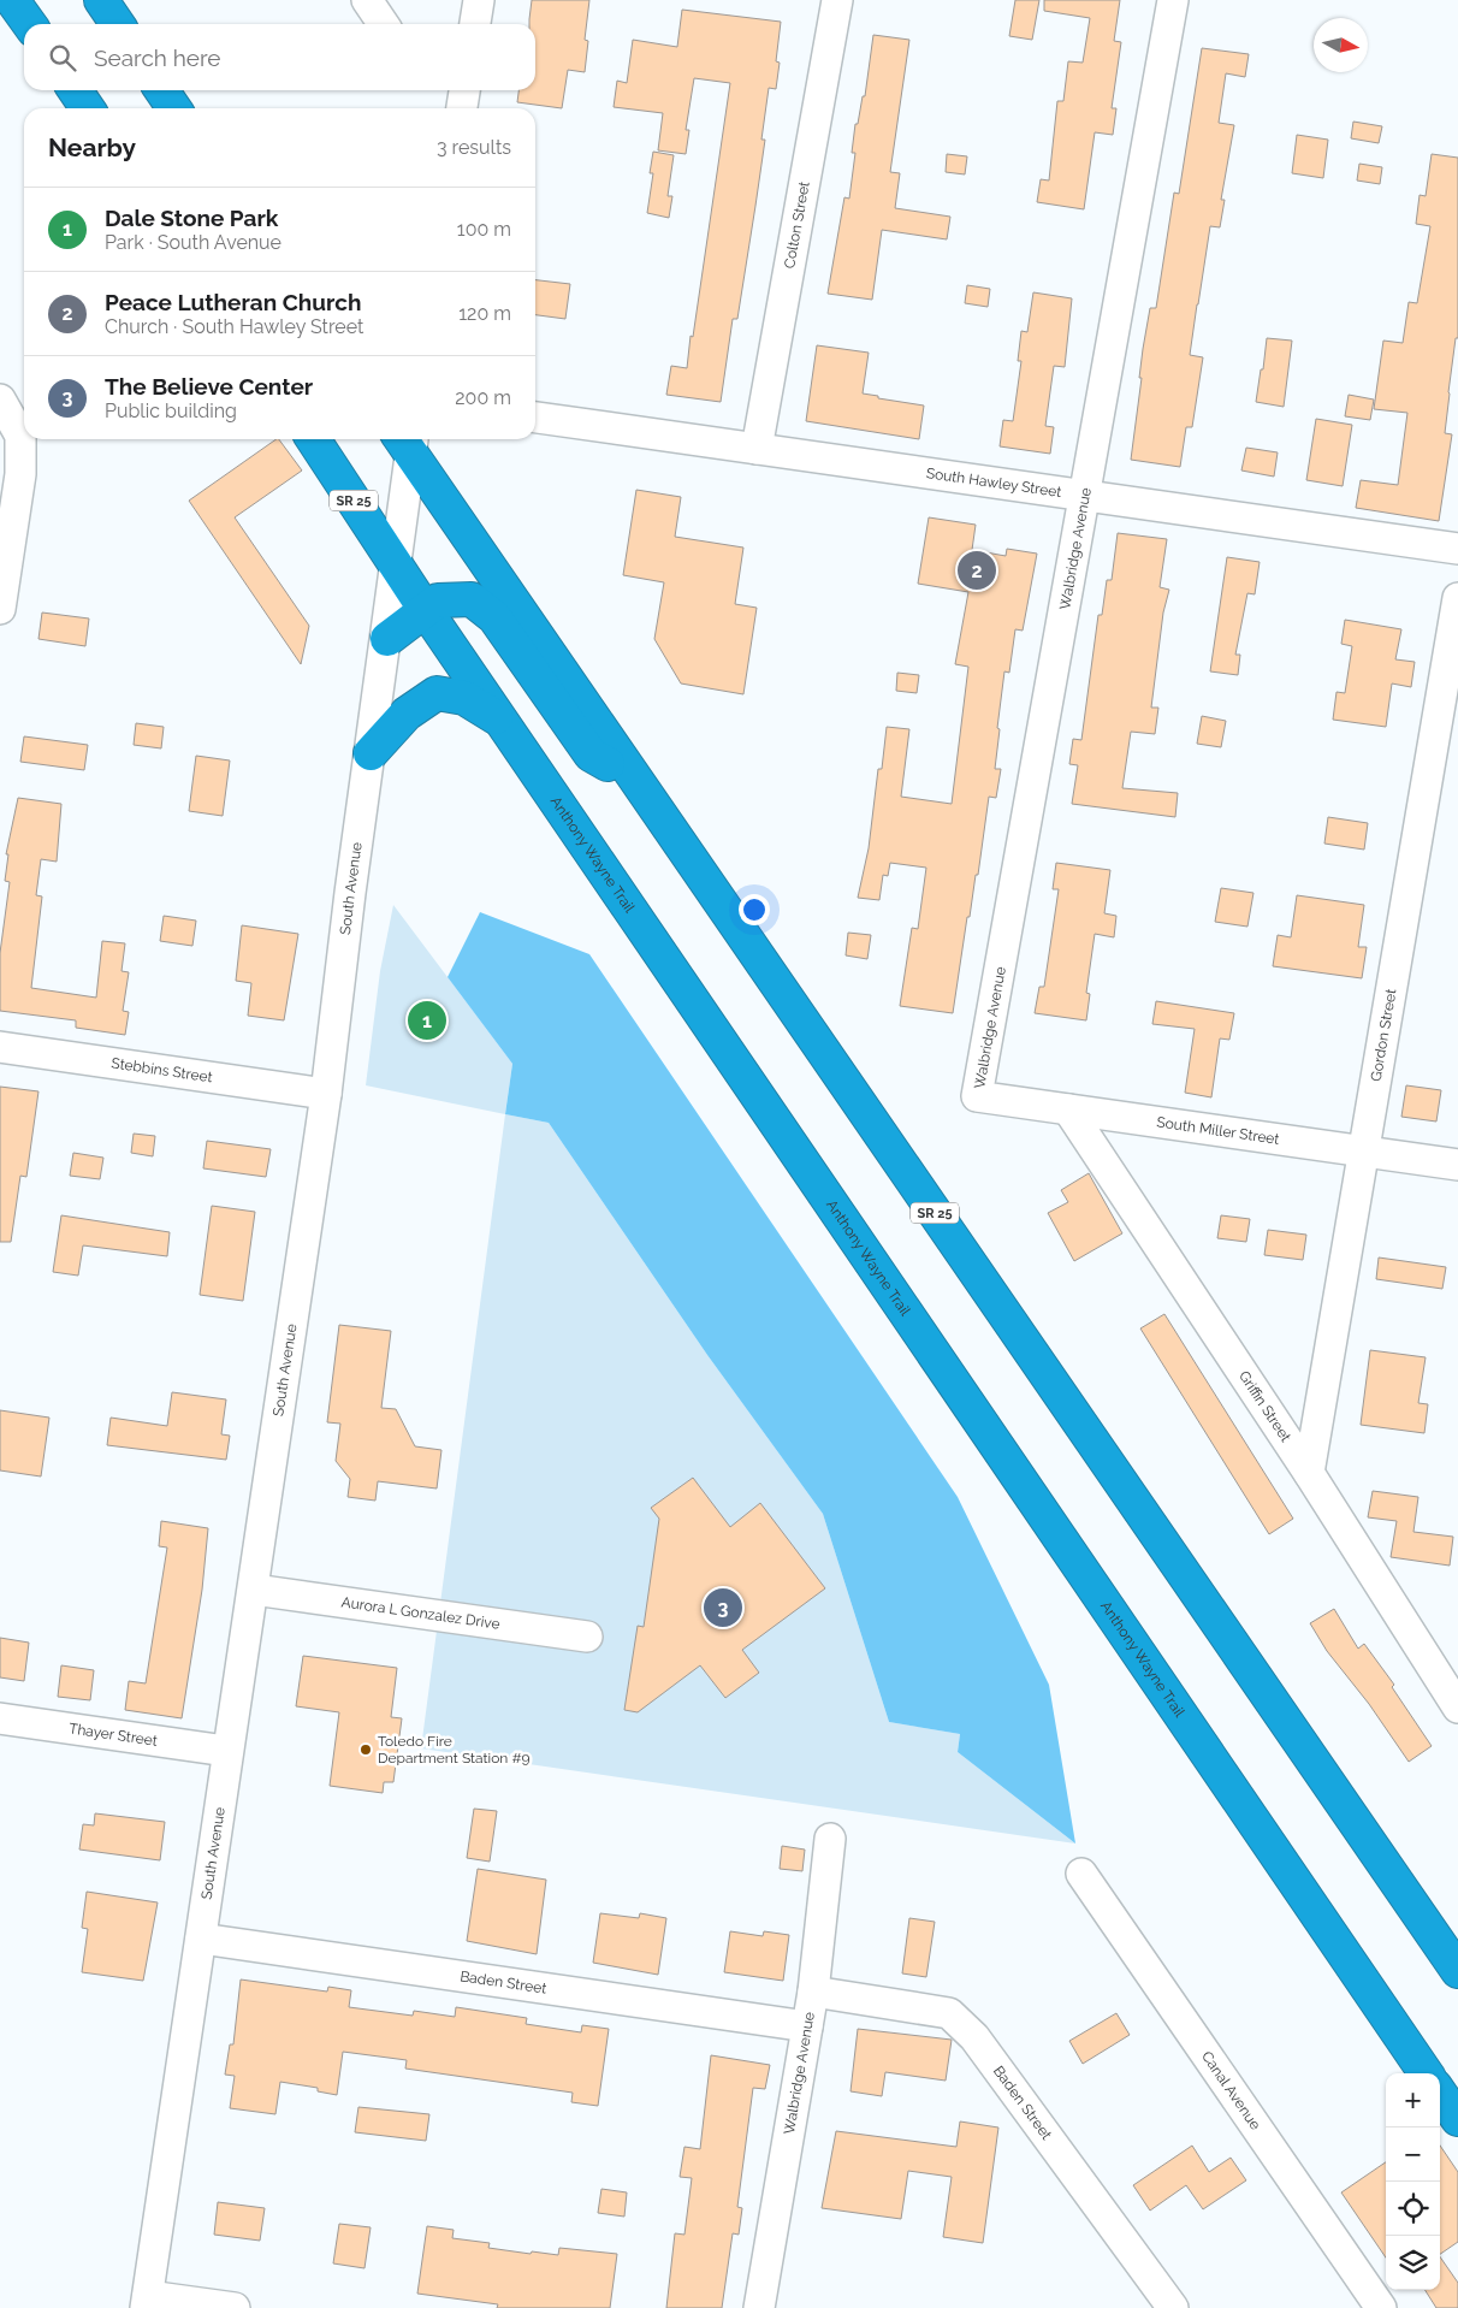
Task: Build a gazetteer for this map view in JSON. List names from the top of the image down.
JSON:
{
  "streets": {
    "highway": ["SR 25", "Anthony Wayne Trail"],
    "street": [
      "Colton Street",
      "South Hawley Street",
      "Walbridge Avenue",
      "South Avenue",
      "Gordon Street",
      "Stebbins Street",
      "South Miller Street",
      "Griffin Street",
      "Aurora L Gonzalez Drive",
      "Thayer Street",
      "Baden Street",
      "Canal Avenue"
    ]
  },
  "crossings": [
    ["Colton Street", "South Hawley Street"],
    ["South Hawley Street", "Walbridge Avenue"],
    ["SR 25", "South Avenue"],
    ["Walbridge Avenue", "South Miller Street"],
    ["Walbridge Avenue", "Baden Street"],
    ["Anthony Wayne Trail", "South Avenue"],
    ["South Avenue", "Stebbins Street"],
    ["South Avenue", "Aurora L Gonzalez Drive"],
    ["South Avenue", "Thayer Street"],
    ["South Avenue", "Baden Street"],
    ["Gordon Street", "South Miller Street"],
    ["Gordon Street", "Griffin Street"],
    ["South Miller Street", "Griffin Street"]
  ],
  "places": ["Toledo Fire Department Station #9"],
  "north": "right",
  "page": {
    "search": "Search here",
    "heading": ["Nearby", "3 results"],
    "list": [
      {
        "mark": "1",
        "name": "Dale Stone Park",
        "note": "Park · South Avenue",
        "value": "100 m"
      },
      {
        "mark": "2",
        "name": "Peace Lutheran Church",
        "note": "Church · South Hawley Street",
        "value": "120 m"
      },
      {
        "mark": "3",
        "name": "The Believe Center",
        "note": "Public building",
        "value": "200 m"
      }
    ],
    "pins": ["2", "1", "3"],
    "map_buttons": ["+", "−"]
  }
}
